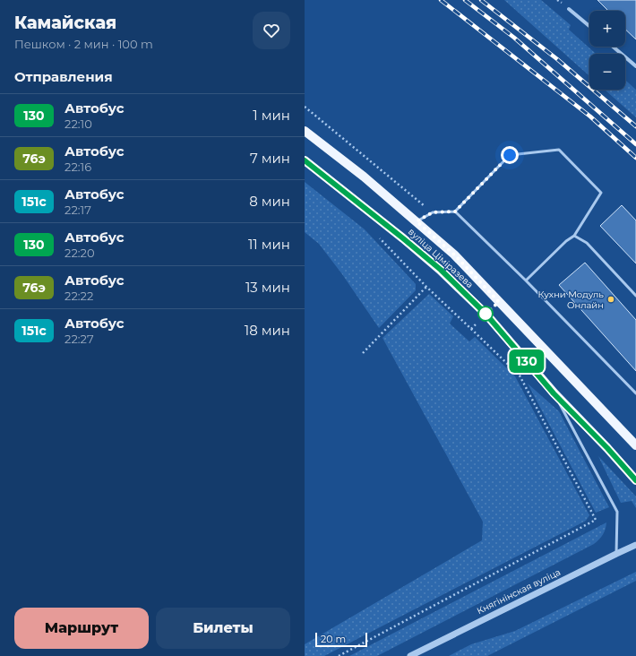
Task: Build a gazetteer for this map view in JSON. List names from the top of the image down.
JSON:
{
  "streets": {
    "main road": ["вуліца Ціміразева"],
    "street": ["Княгінінская вуліца"]
  },
  "places": ["Кухни Модуль Онлайн"],
  "lines": ["bus line 130"],
  "scale_bar": "20 m",
  "page": {
    "heading": [
      ["Камайская", "Пешком · 2 мин · 100 m"],
      "Отправления"
    ],
    "on_map": "130",
    "map_buttons": ["+", "−"],
    "list": [
      {
        "mark": "130",
        "name": "Автобус",
        "note": "22:10",
        "value": "1 мин"
      },
      {
        "mark": "76э",
        "name": "Автобус",
        "note": "22:16",
        "value": "7 мин"
      },
      {
        "mark": "151с",
        "name": "Автобус",
        "note": "22:17",
        "value": "8 мин"
      },
      {
        "mark": "130",
        "name": "Автобус",
        "note": "22:20",
        "value": "11 мин"
      },
      {
        "mark": "76э",
        "name": "Автобус",
        "note": "22:22",
        "value": "13 мин"
      },
      {
        "mark": "151с",
        "name": "Автобус",
        "note": "22:27",
        "value": "18 мин"
      }
    ],
    "buttons": ["Маршрут", "Билеты"],
    "scale": "20 m"
  }
}
